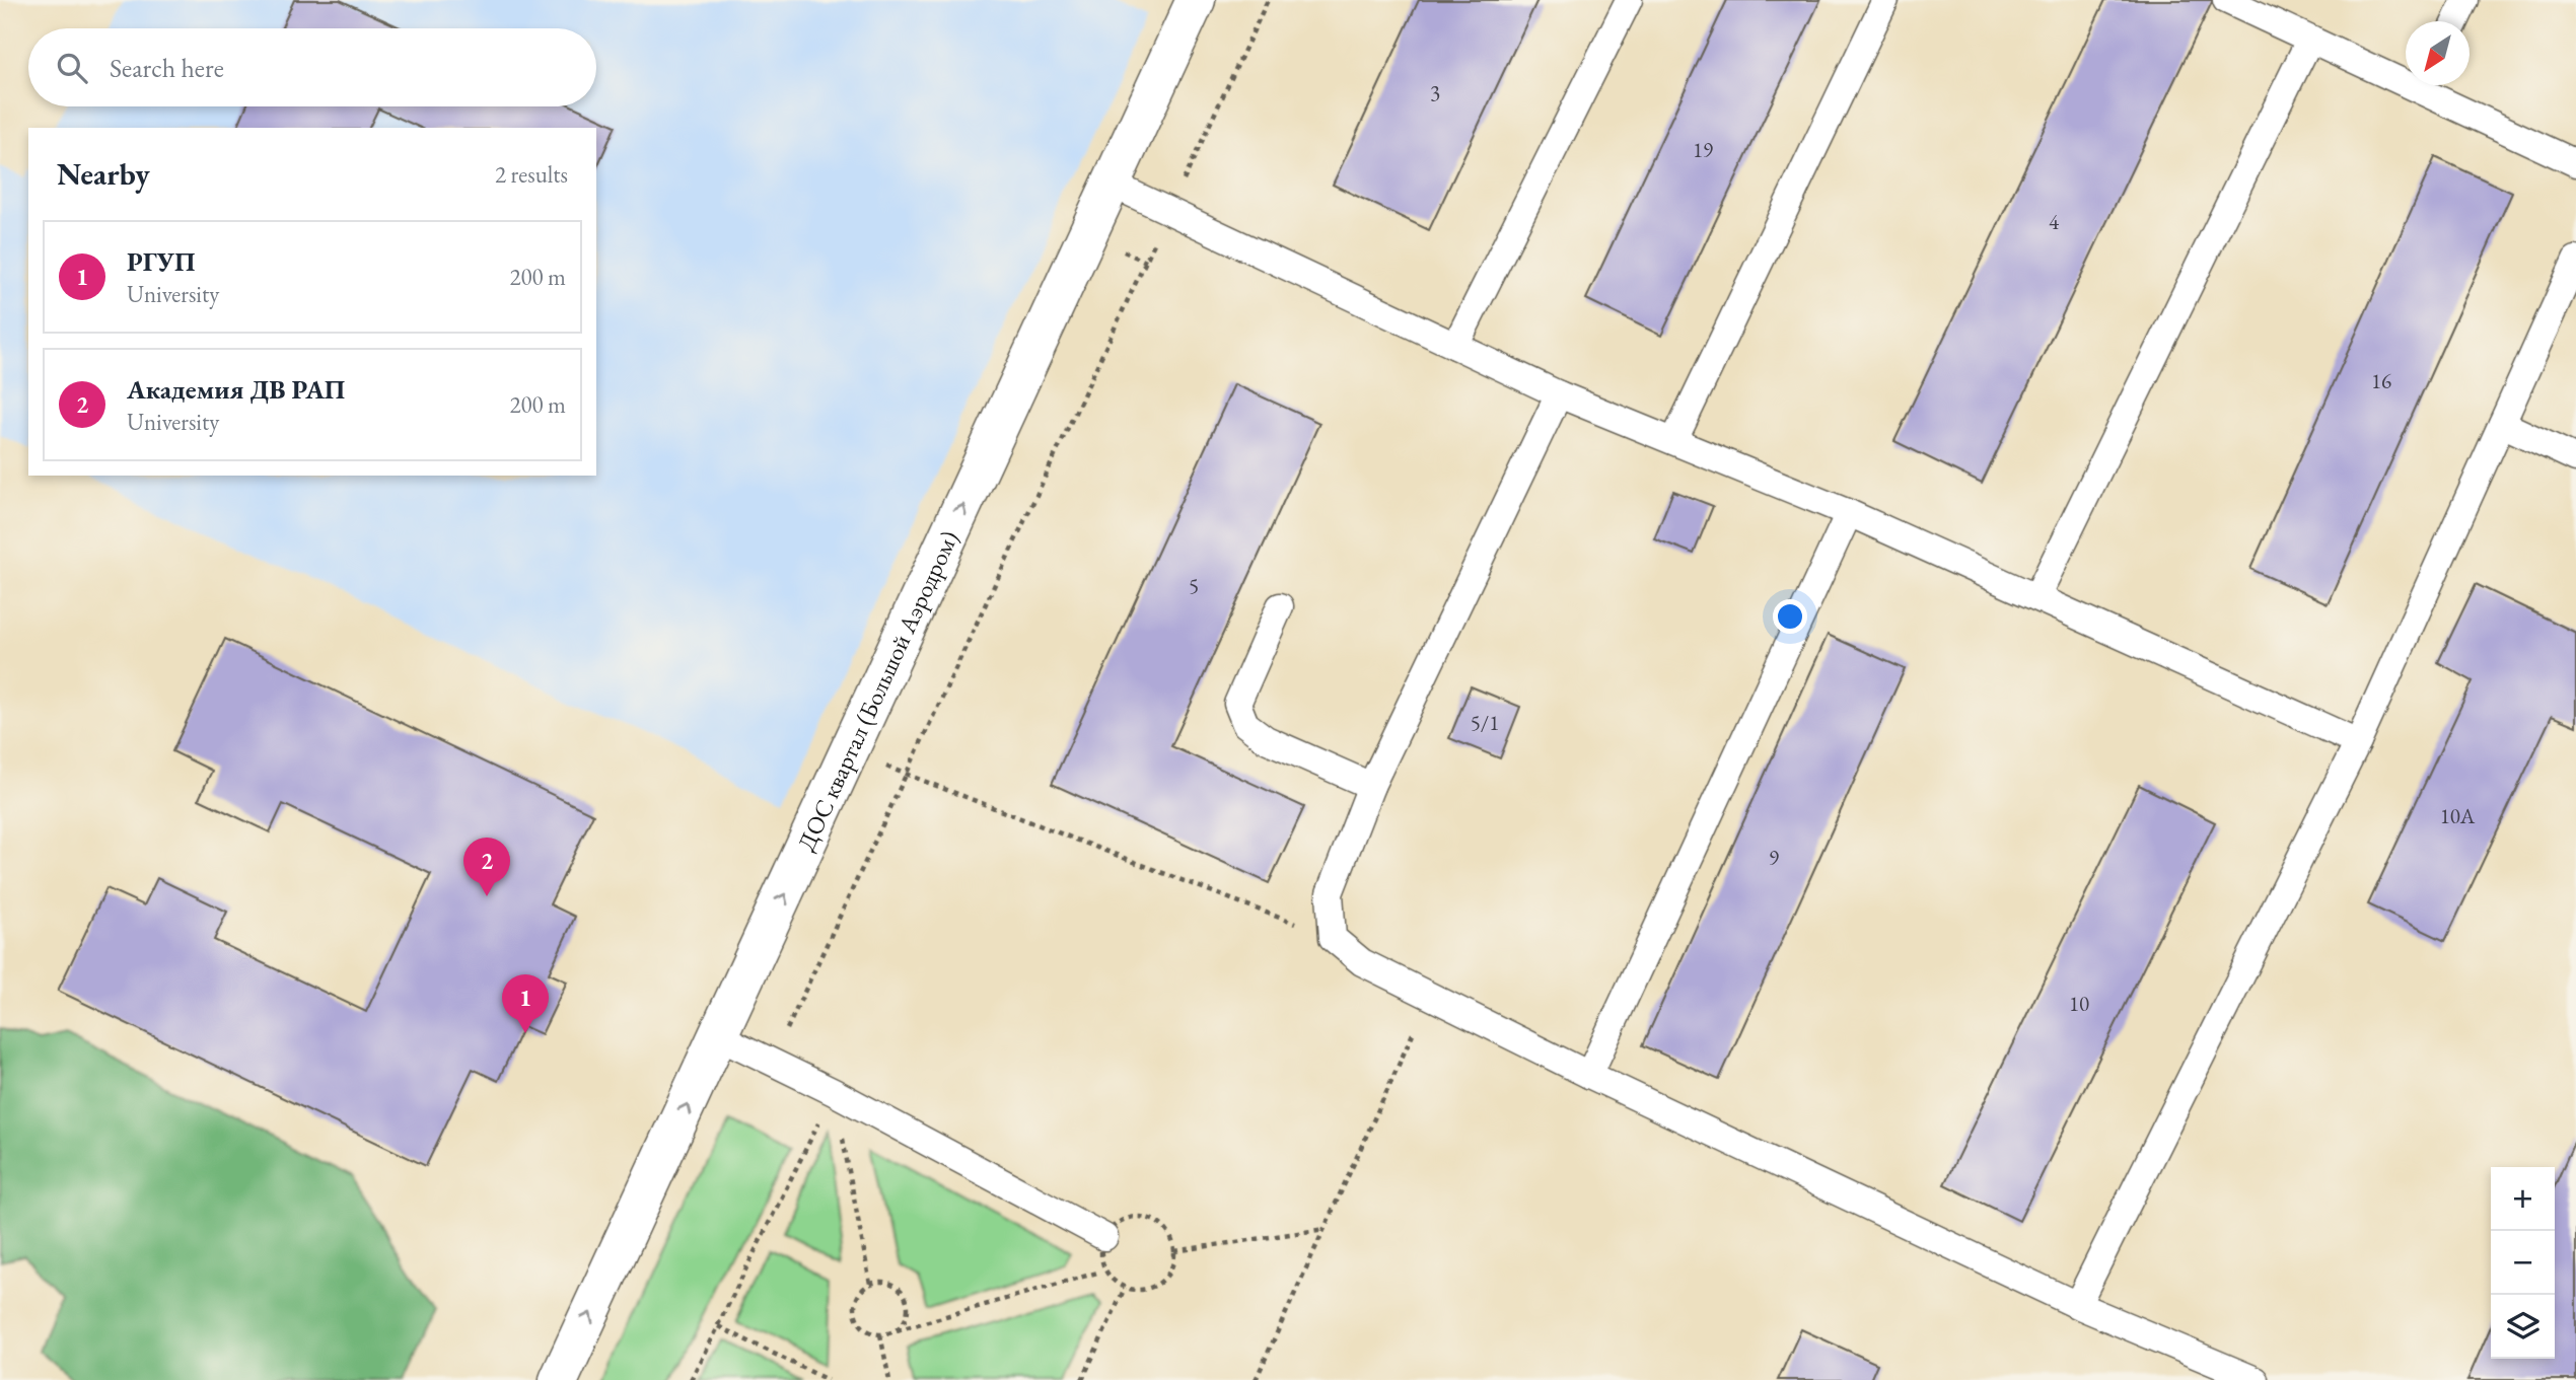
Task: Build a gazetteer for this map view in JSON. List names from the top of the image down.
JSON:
{
  "streets": {
    "street": ["ДОС квартал (Большой Аэродром)"]
  },
  "one_way": ["ДОС квартал (Большой Аэродром)"],
  "house_numbers": [
    "3",
    "19",
    "4",
    "16",
    "5",
    "5/1",
    "10А",
    "9",
    "10"
  ],
  "north": "bottom left",
  "page": {
    "search": "Search here",
    "heading": ["Nearby", "2 results"],
    "list": [
      {
        "mark": "1",
        "name": "РГУП",
        "note": "University",
        "value": "200 m"
      },
      {
        "mark": "2",
        "name": "Академия ДВ РАП",
        "note": "University",
        "value": "200 m"
      }
    ],
    "pins": ["2", "1"],
    "map_buttons": ["+", "−"]
  }
}
